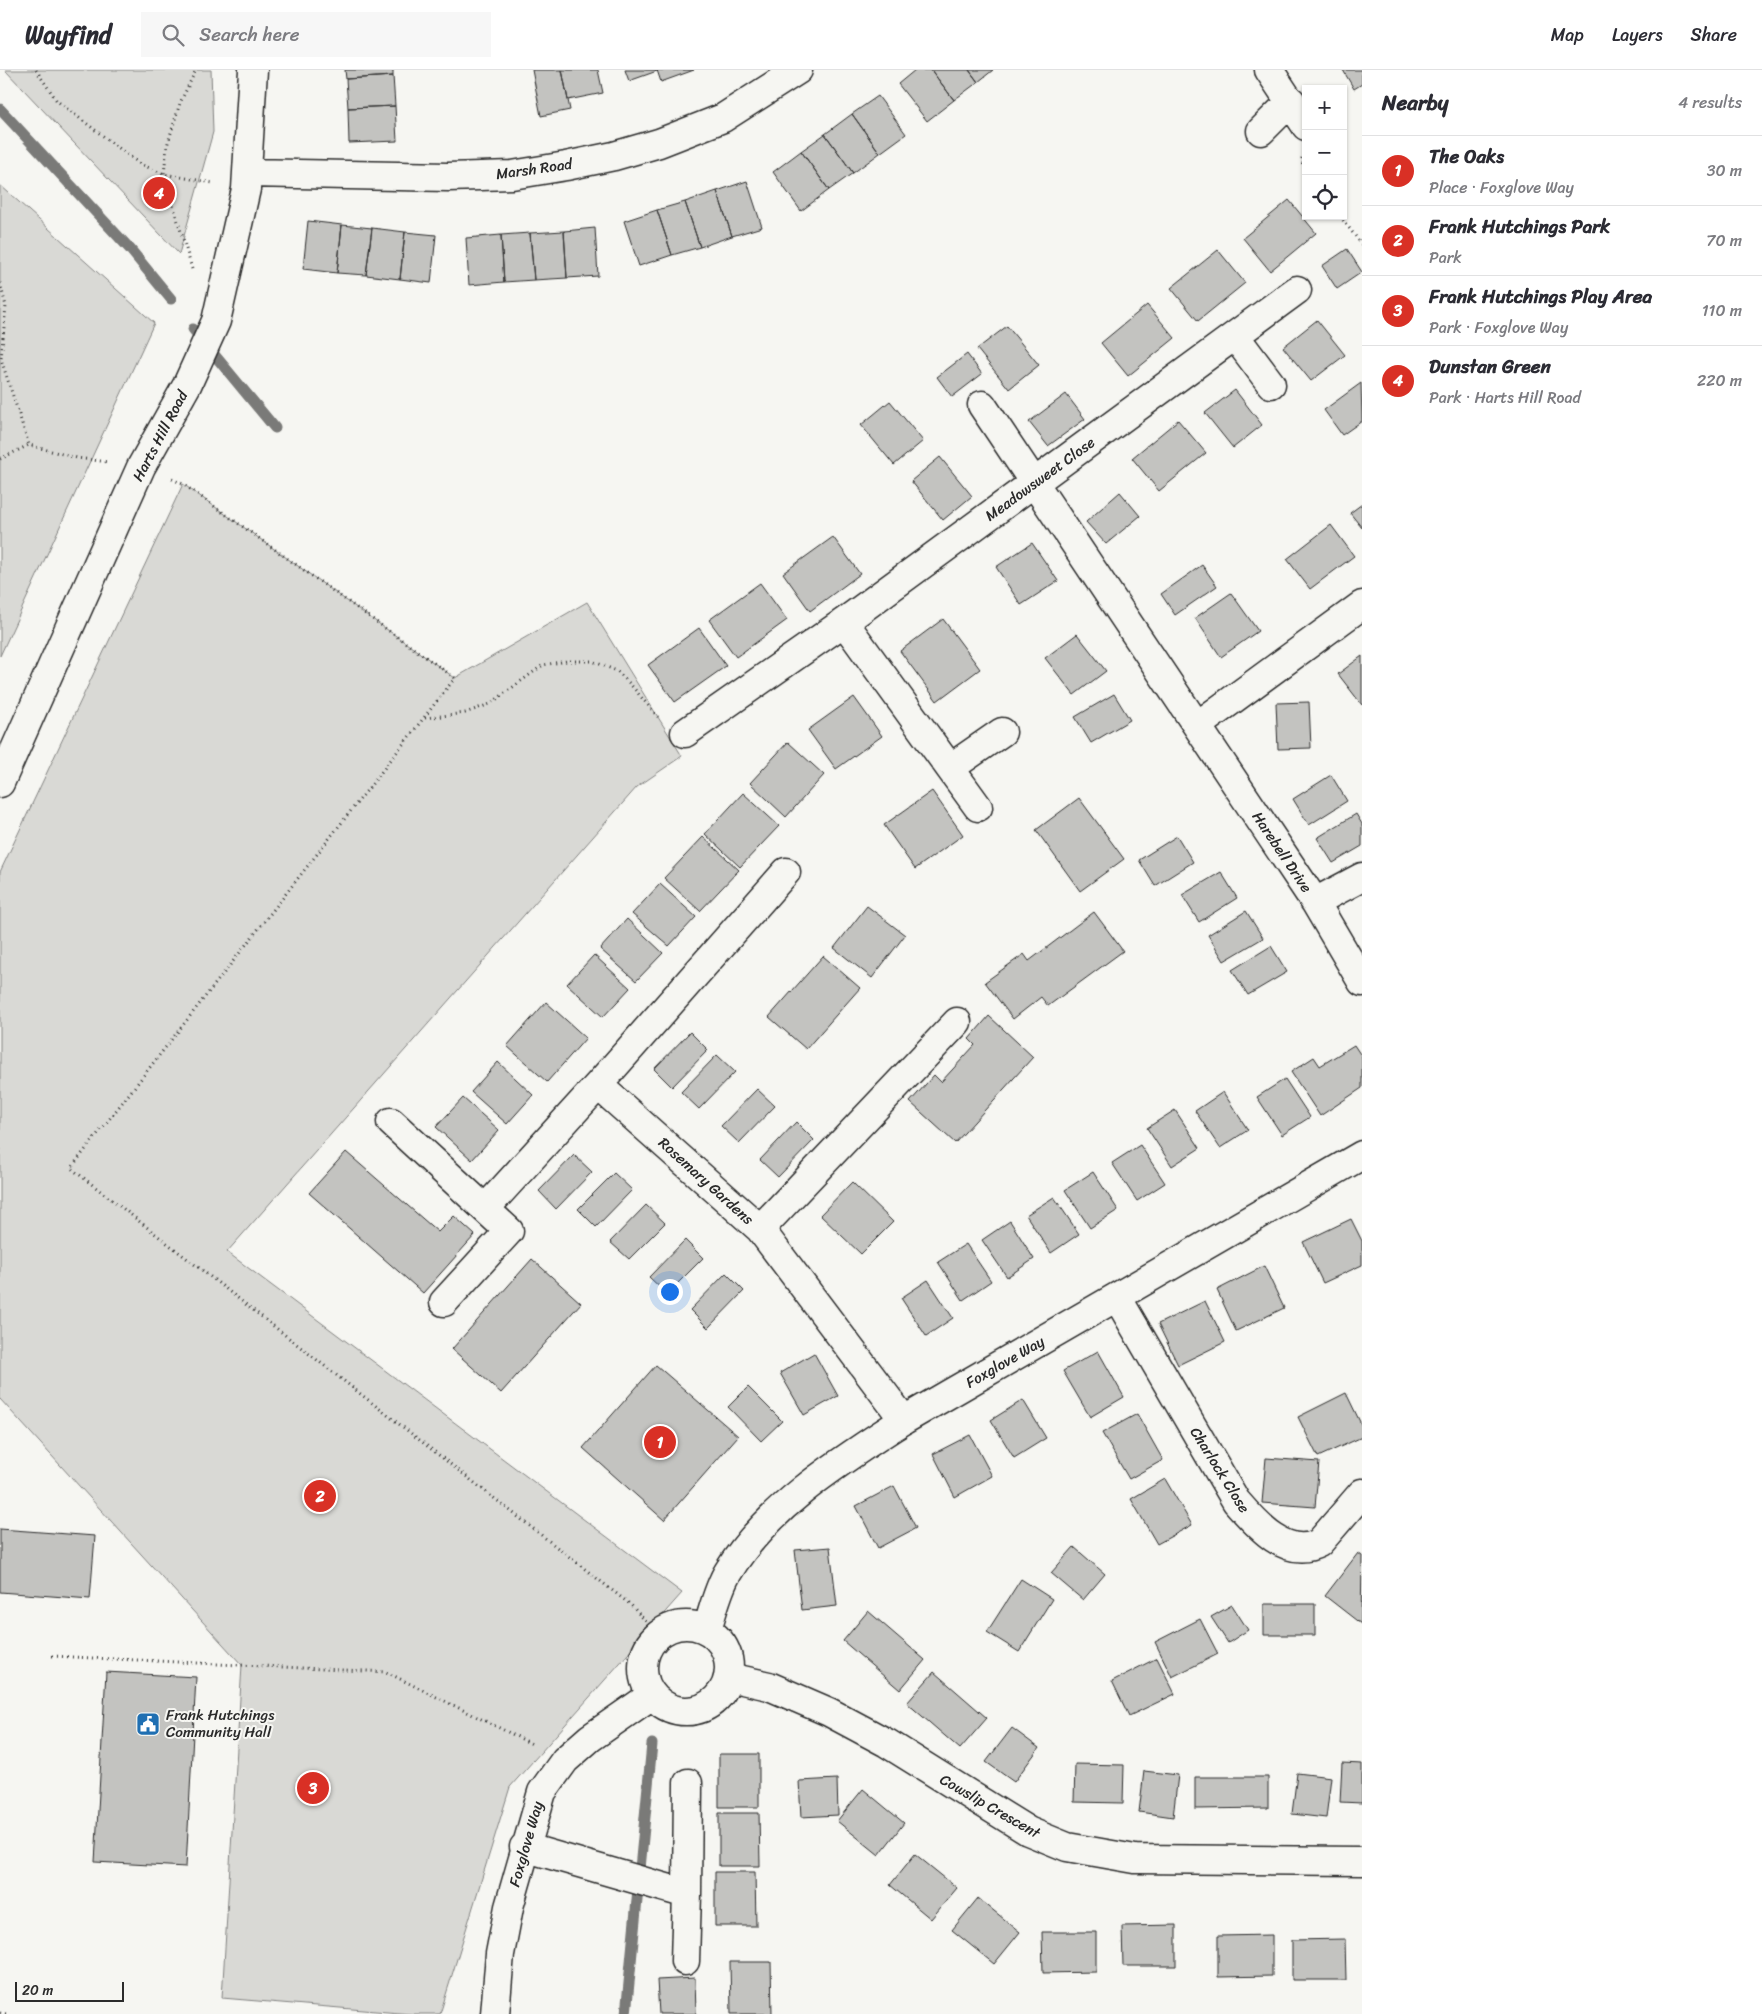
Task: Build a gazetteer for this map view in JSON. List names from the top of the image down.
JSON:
{
  "streets": {
    "street": [
      "Marsh Road",
      "Harts Hill Road",
      "Meadowsweet Close",
      "Harebell Drive",
      "Rosemary Gardens",
      "Foxglove Way",
      "Charlock Close",
      "Cowslip Crescent"
    ]
  },
  "crossings": [
    ["Marsh Road", "Harts Hill Road"],
    ["Meadowsweet Close", "Harebell Drive"],
    ["Rosemary Gardens", "Foxglove Way"],
    ["Foxglove Way", "Charlock Close"],
    ["Foxglove Way", "Cowslip Crescent"]
  ],
  "places": {
    "public building": ["Frank Hutchings Community Hall"]
  },
  "scale_bar": "20 m",
  "page": {
    "header": "Wayfind",
    "search": "Search here",
    "nav": ["Map", "Layers", "Share"],
    "heading": ["Nearby", "4 results"],
    "map_buttons": ["+", "−"],
    "list": [
      {
        "mark": "1",
        "name": "The Oaks",
        "note": "Place · Foxglove Way",
        "value": "30 m"
      },
      {
        "mark": "2",
        "name": "Frank Hutchings Park",
        "note": "Park",
        "value": "70 m"
      },
      {
        "mark": "3",
        "name": "Frank Hutchings Play Area",
        "note": "Park · Foxglove Way",
        "value": "110 m"
      },
      {
        "mark": "4",
        "name": "Dunstan Green",
        "note": "Park · Harts Hill Road",
        "value": "220 m"
      }
    ],
    "pins": [
      "4",
      "1",
      "2",
      "3"
    ],
    "scale": "20 m"
  }
}
